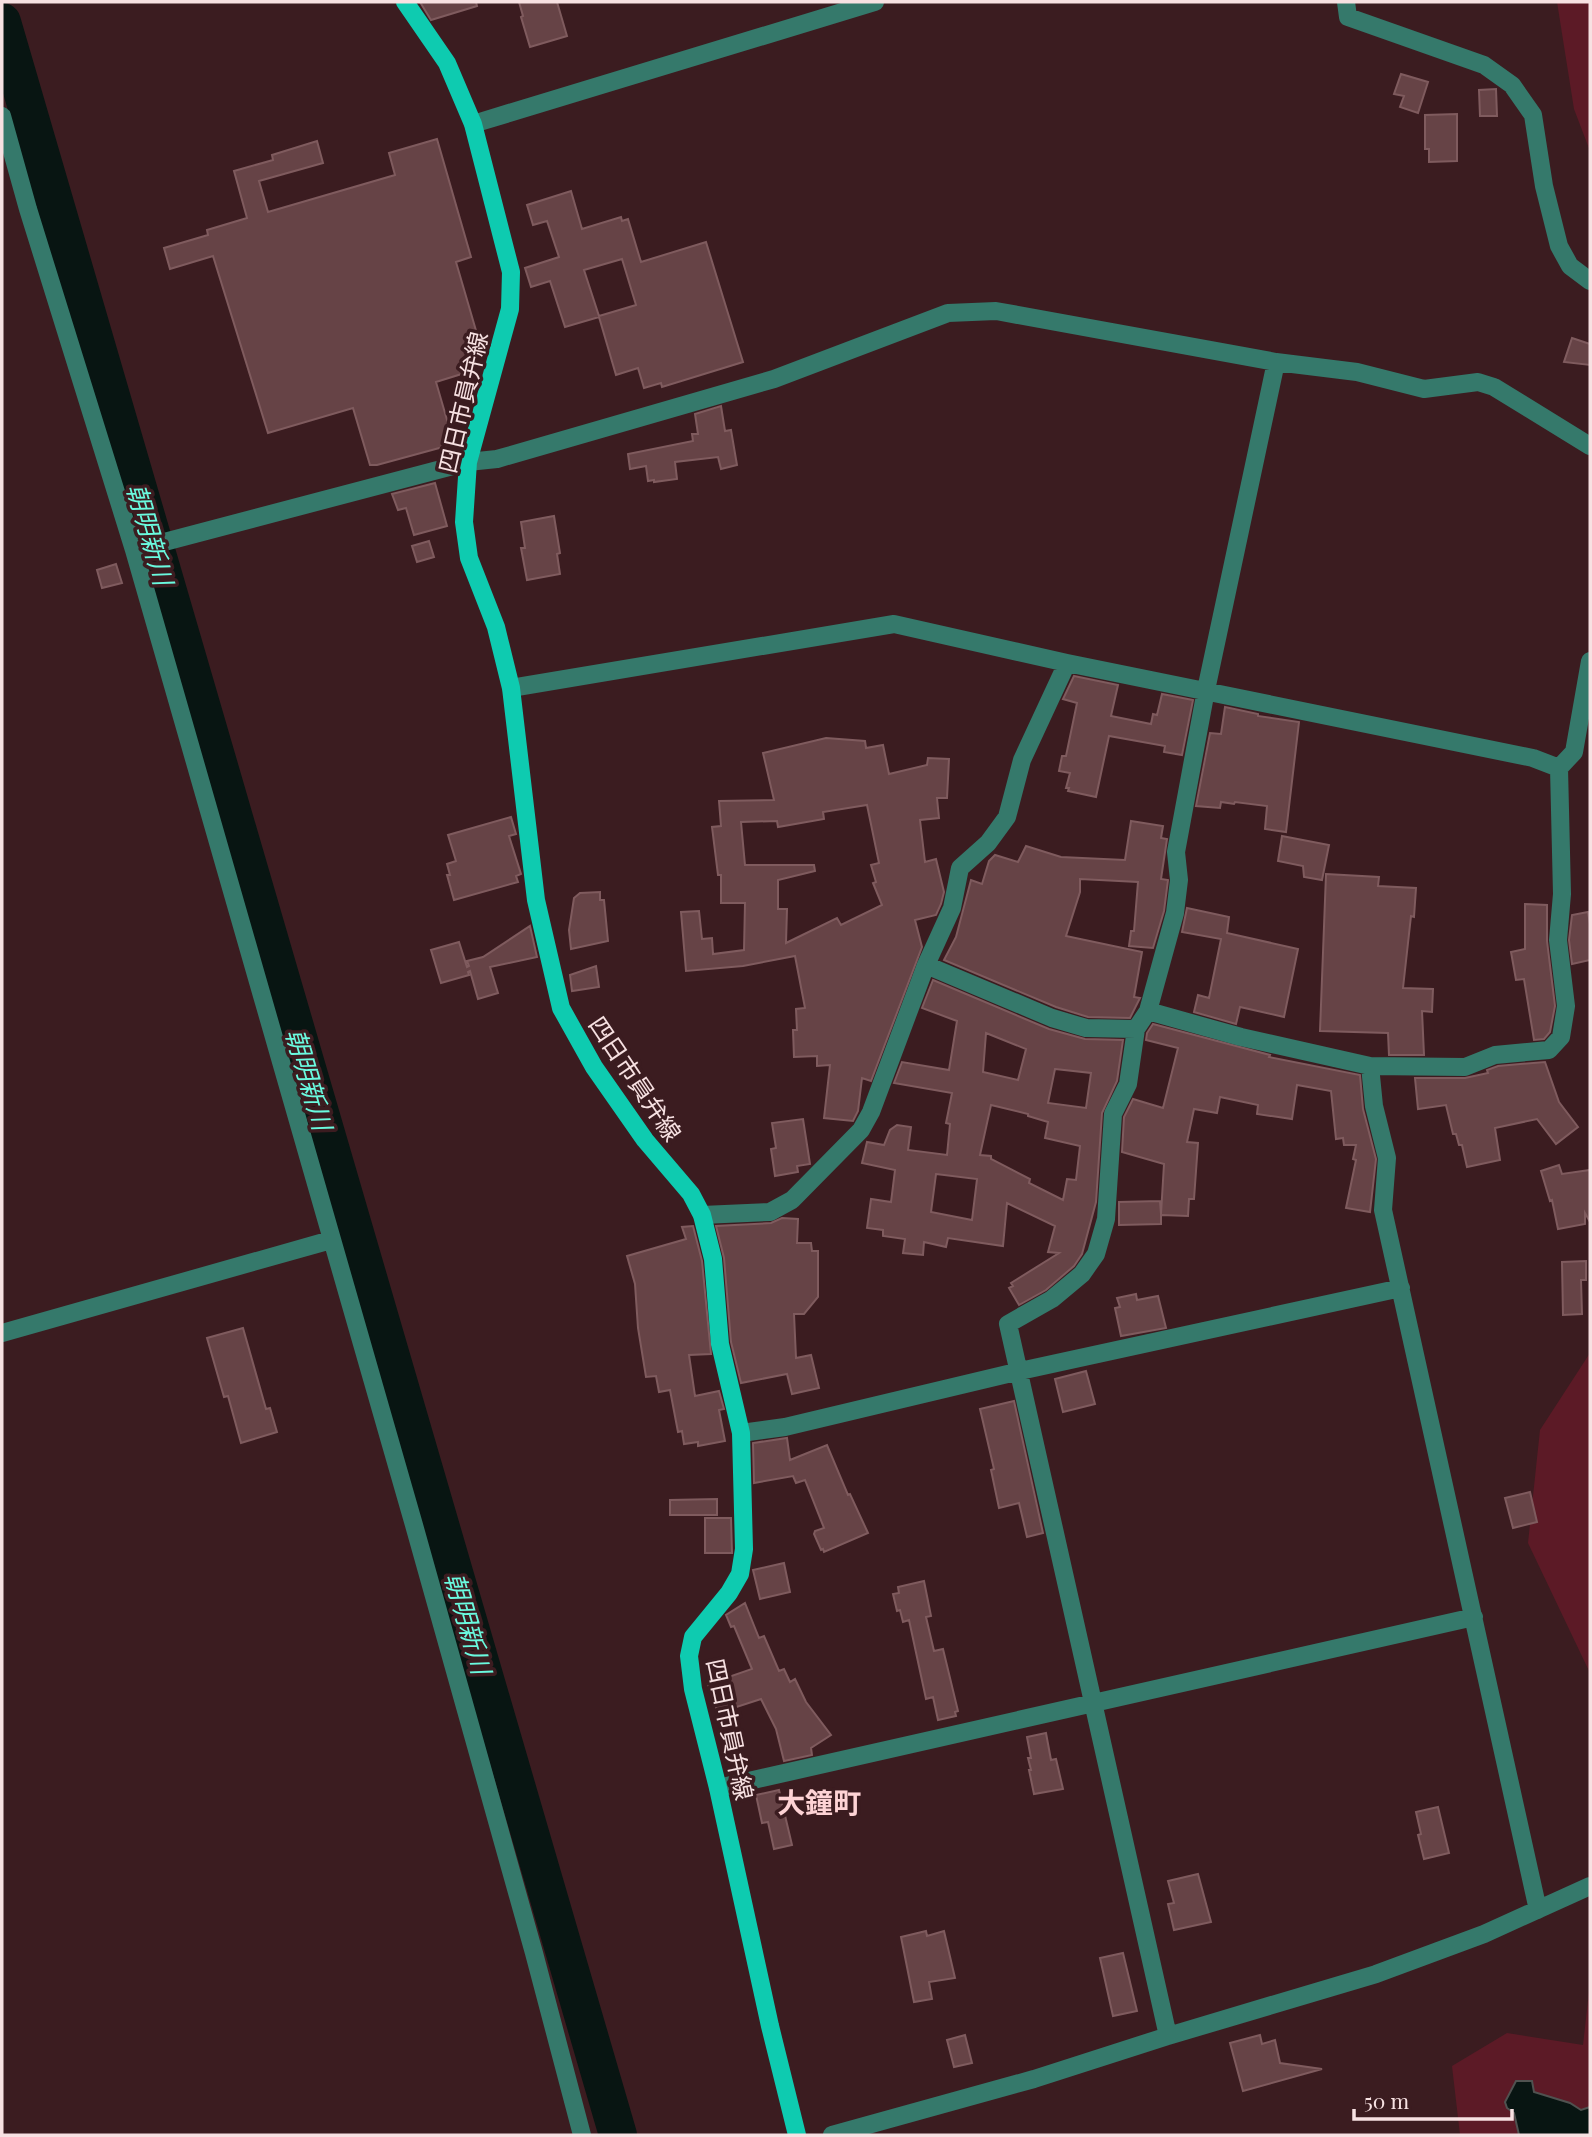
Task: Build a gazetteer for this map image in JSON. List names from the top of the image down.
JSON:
{
  "streets": {
    "main road": ["四日市員弁線"]
  },
  "districts": ["大鐘町"],
  "water": ["朝明新川"],
  "scale_bar": "50 m"
}
